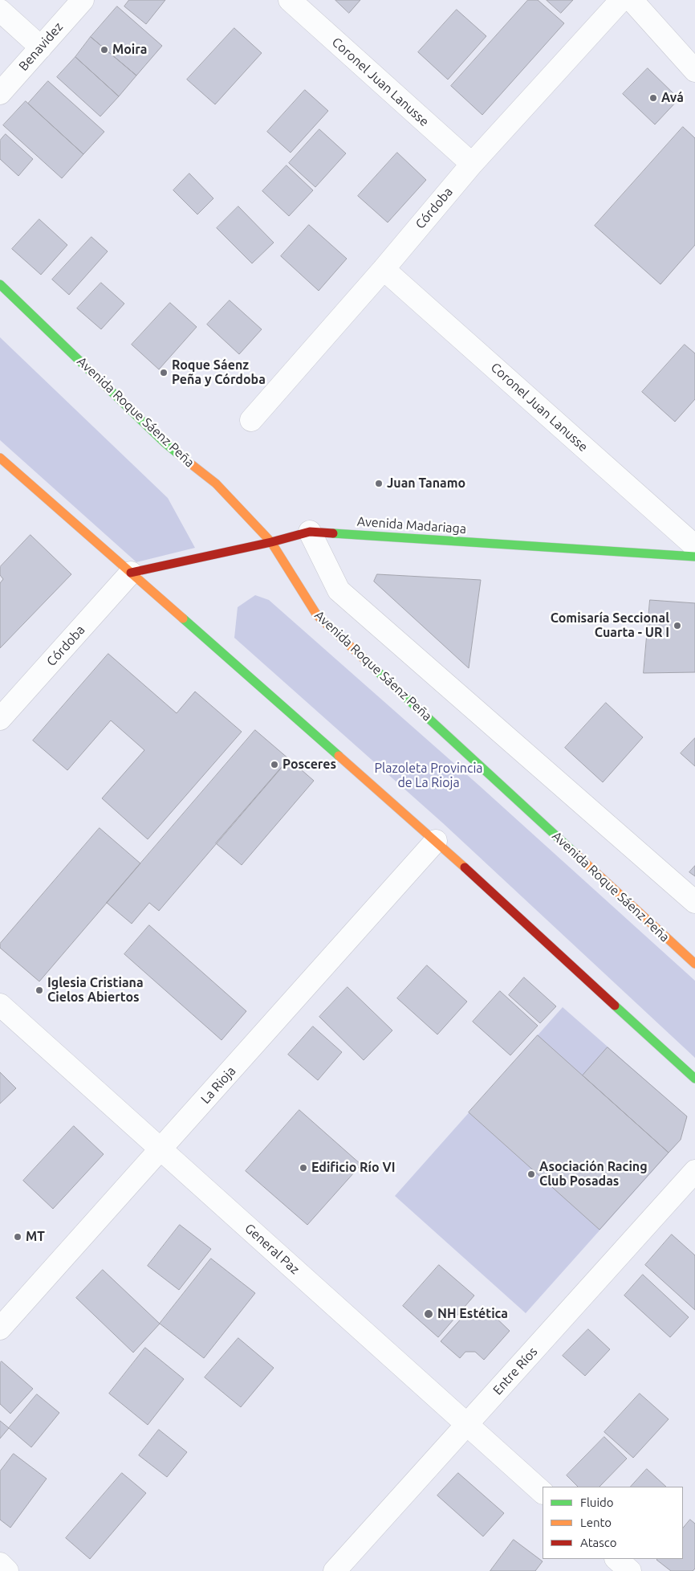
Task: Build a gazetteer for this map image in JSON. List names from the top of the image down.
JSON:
{
  "streets": {
    "main road": ["Avenida Roque Sáenz Peña", "Avenida Madariaga"],
    "street": [
      "Benavidez",
      "Coronel Juan Lanusse",
      "Córdoba",
      "La Rioja",
      "General Paz",
      "Entre Ríos"
    ]
  },
  "crossings": [
    ["Coronel Juan Lanusse", "Córdoba"],
    ["Córdoba", "Avenida Madariaga"],
    ["Avenida Roque Sáenz Peña", "Avenida Madariaga"],
    ["La Rioja", "General Paz"],
    ["General Paz", "Entre Ríos"]
  ],
  "parks": ["Plazoleta Provincia de La Rioja"],
  "places": [
    "Moira",
    "Avá",
    "Roque Sáenz Peña y Córdoba",
    "Juan Tanamo",
    "Comisaría Seccional Cuarta - UR I",
    "Posceres",
    "Iglesia Cristiana Cielos Abiertos",
    "Edificio Río VI",
    "Asociación Racing Club Posadas",
    "MT",
    "NH Estética"
  ],
  "legend": ["Fluido", "Lento", "Atasco"]
}
